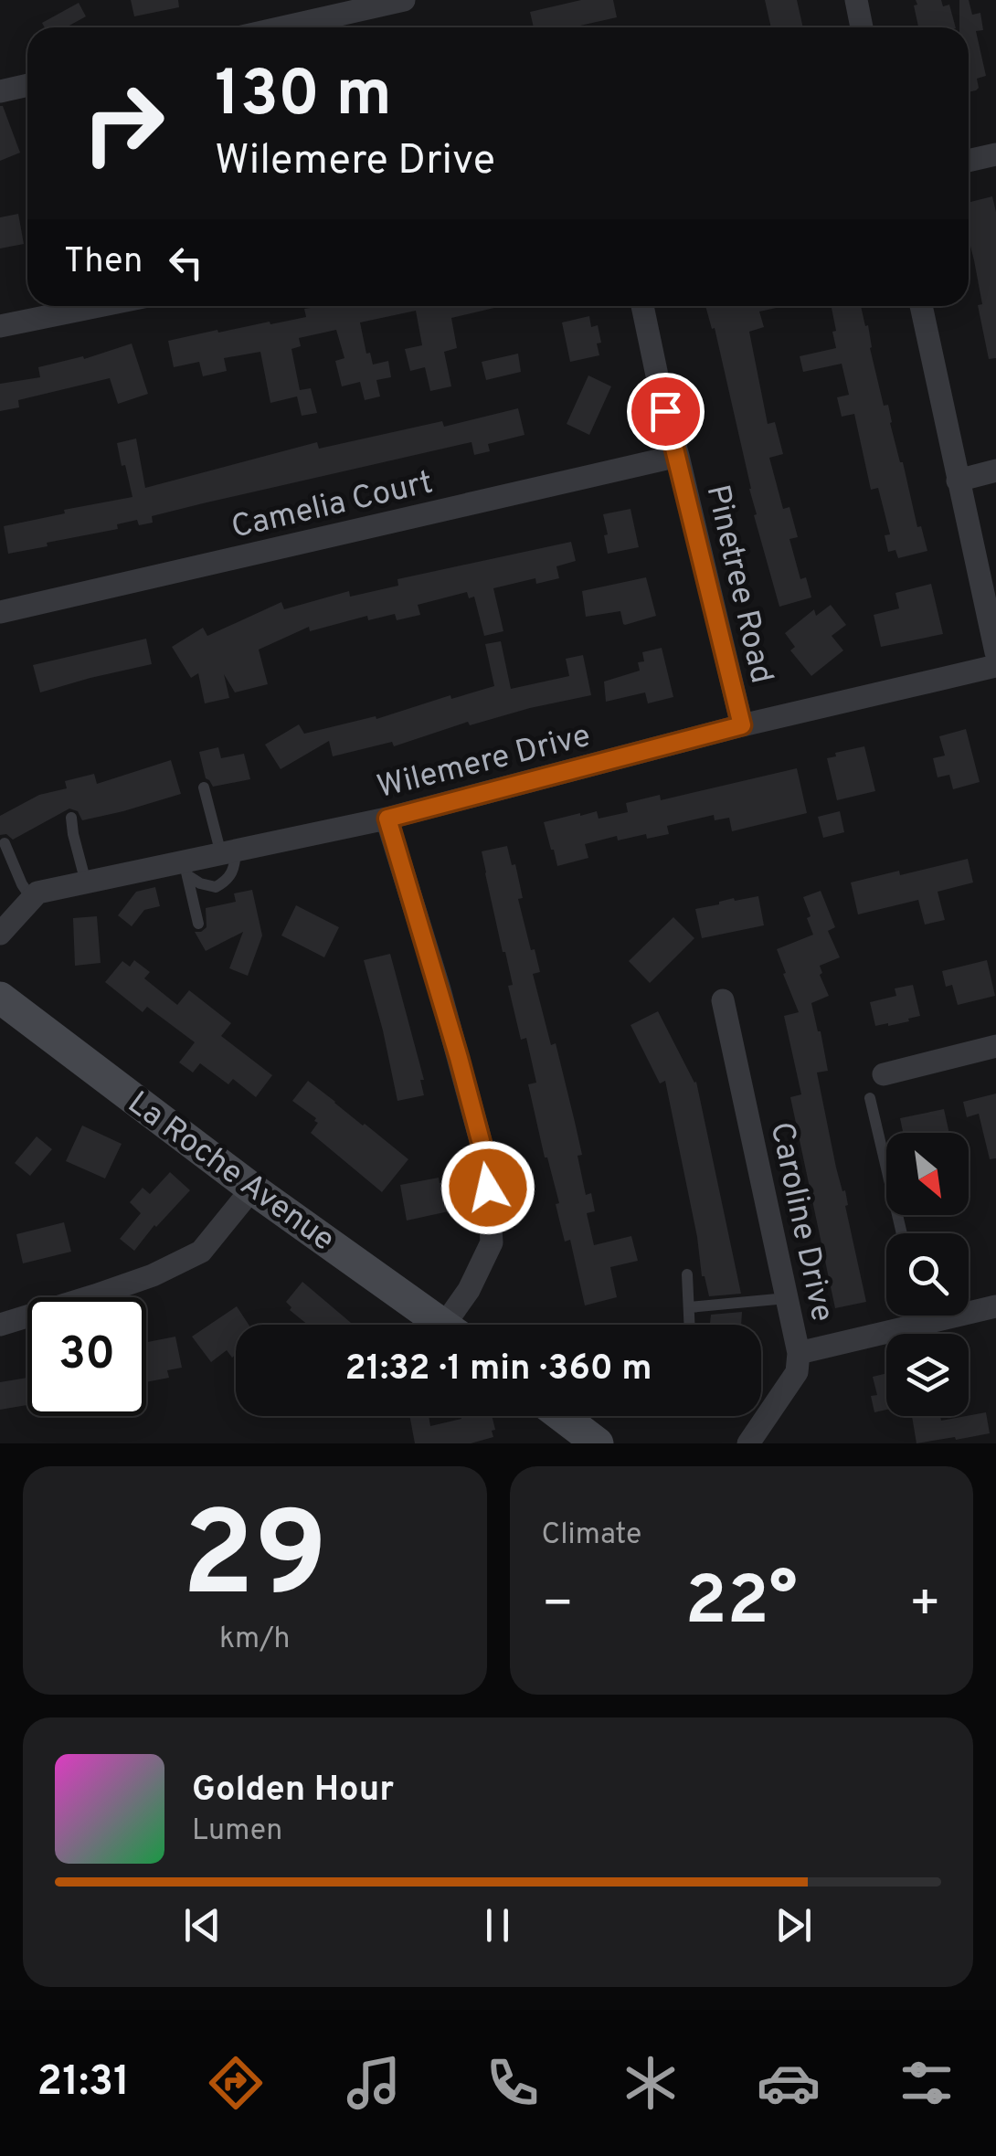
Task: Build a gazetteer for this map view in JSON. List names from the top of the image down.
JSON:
{
  "streets": {
    "main road": ["La Roche Avenue"],
    "street": [
      "Camelia Court",
      "Pinetree Road",
      "Wilemere Drive",
      "Caroline Drive"
    ]
  },
  "crossings": [
    ["Camelia Court", "Pinetree Road"],
    ["Pinetree Road", "Wilemere Drive"]
  ],
  "north": "bottom right",
  "page": {
    "turn": ["130 m", "Wilemere Drive"],
    "then": "Then",
    "limit": "30",
    "trip": "21:32 · 1 min · 360 m",
    "tile": [
      ["29", "km/h"],
      "Climate"
    ],
    "heat": ["−", "22°", "+"],
    "song": ["Golden Hour", "Lumen"],
    "tabs": "21:31"
  }
}
